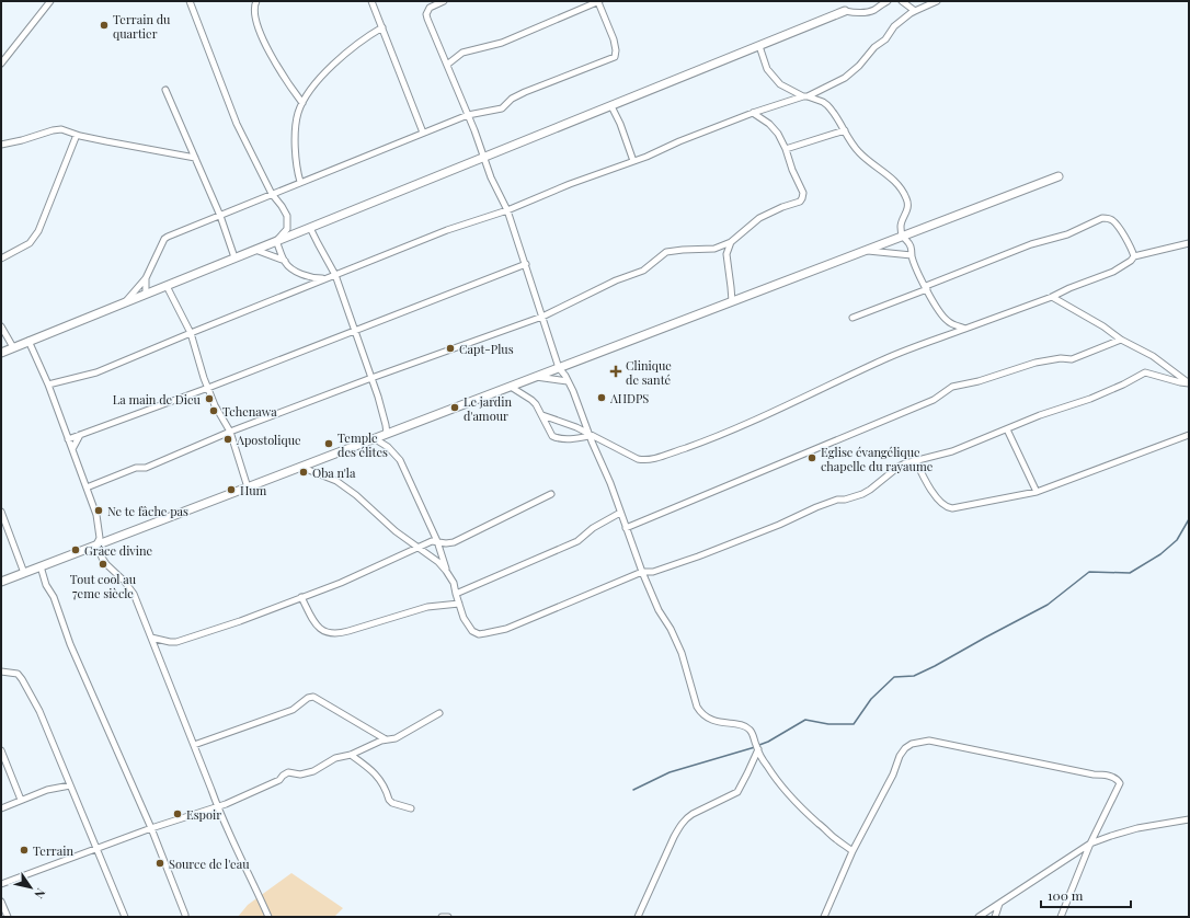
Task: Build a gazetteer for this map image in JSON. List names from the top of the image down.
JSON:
{
  "places": {
    "other": [
      "Terrain du quartier",
      "Capt-Plus",
      "AHDPS",
      "La main de Dieu",
      "Le jardin d'amour",
      "Tchenawa",
      "Apostolique",
      "Temple des élites",
      "Eglise évangélique chapelle du rayaume",
      "Oba n'la",
      "Hum",
      "Ne te fâche pas",
      "Grâce divine",
      "Tout cool au 7eme siècle",
      "Espoir",
      "Terrain",
      "Source de l'eau"
    ],
    "health": ["Clinique de santé"]
  },
  "scale_bar": "100 m",
  "north": "bottom right"
}
